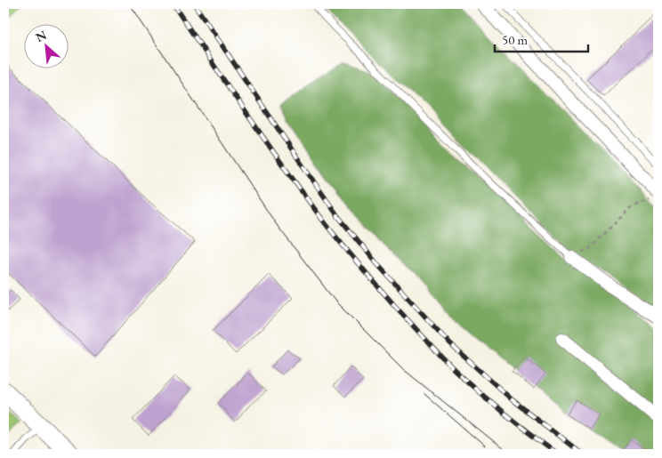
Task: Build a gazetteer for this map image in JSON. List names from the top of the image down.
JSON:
{
  "scale_bar": "50 m",
  "north": "top left"
}
